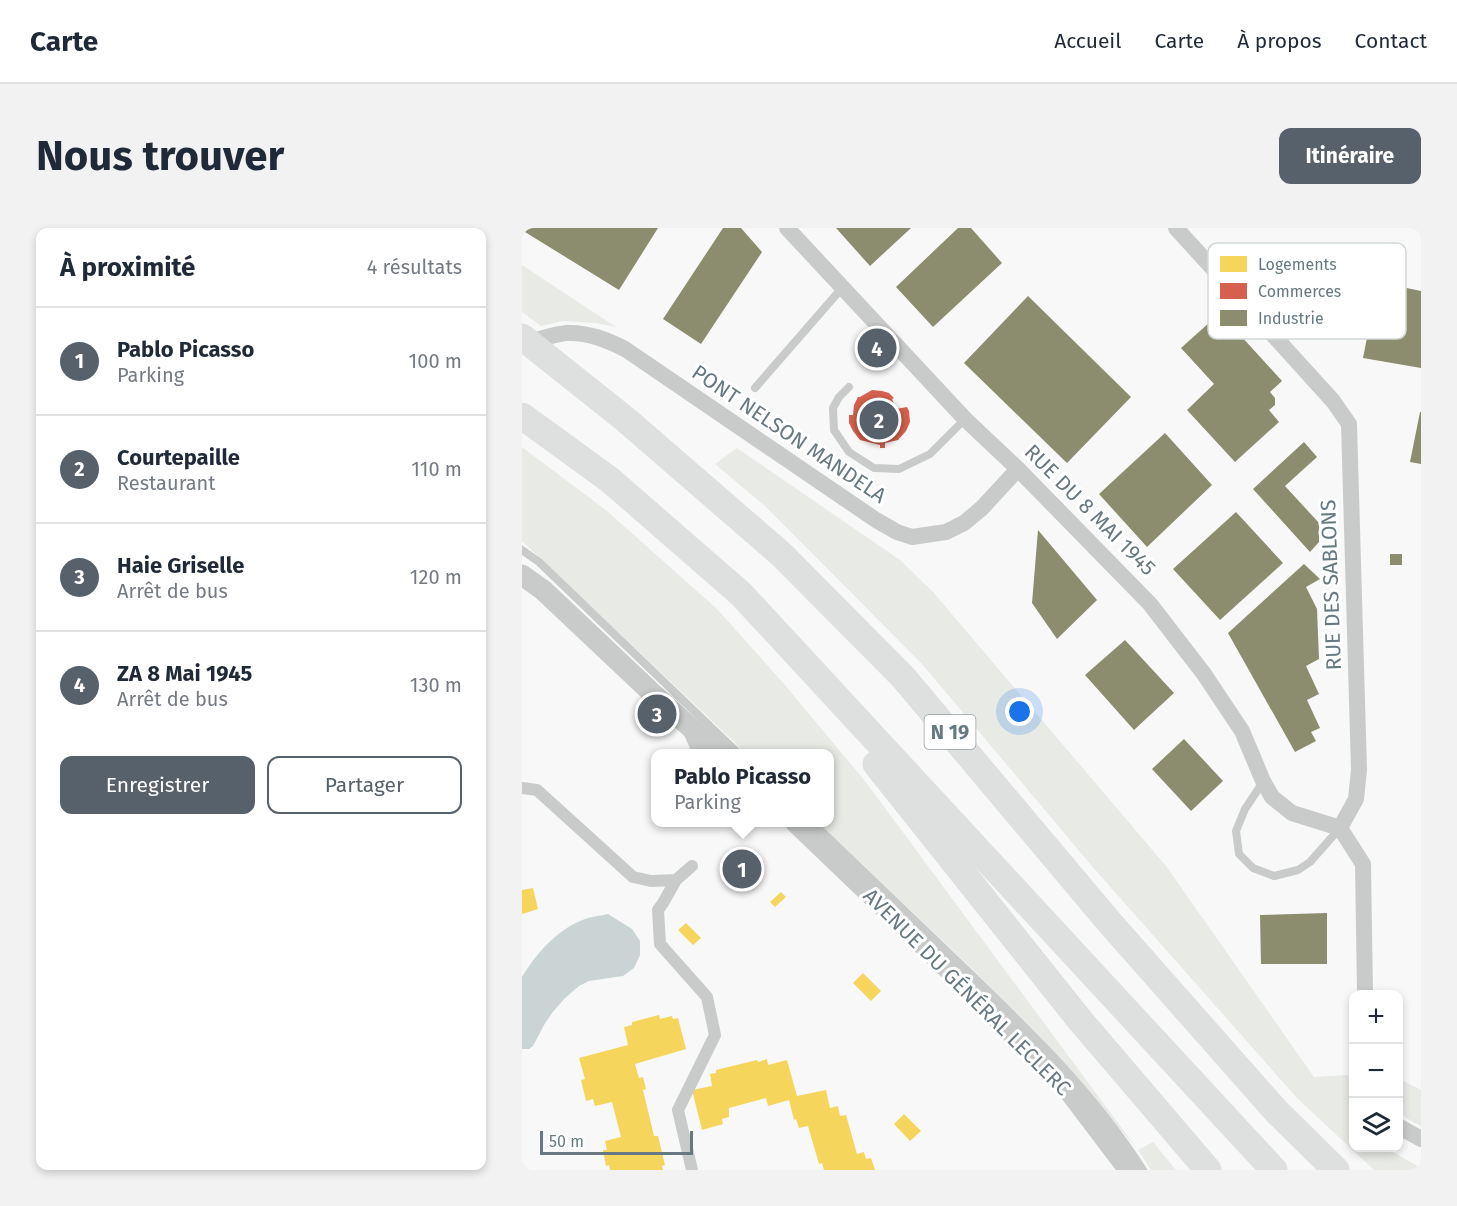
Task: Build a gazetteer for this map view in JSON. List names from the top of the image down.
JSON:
{
  "streets": {
    "highway": ["N 19"],
    "street": [
      "PONT NELSON MANDELA",
      "RUE DU 8 MAI 1945",
      "RUE DES SABLONS",
      "AVENUE DU GÉNÉRAL LECLERC"
    ]
  },
  "crossings": [
    ["PONT NELSON MANDELA", "RUE DU 8 MAI 1945"],
    ["RUE DU 8 MAI 1945", "RUE DES SABLONS"]
  ],
  "legend": ["Logements", "Commerces", "Industrie"],
  "scale_bar": "50 m",
  "page": {
    "header": "Carte",
    "nav": [
      "Accueil",
      "Carte",
      "À propos",
      "Contact"
    ],
    "buttons": [
      "Itinéraire",
      ["Enregistrer", "Partager"]
    ],
    "title": "Nous trouver",
    "heading": ["À proximité", "4 résultats"],
    "list": [
      {
        "mark": "1",
        "name": "Pablo Picasso",
        "note": "Parking",
        "value": "100 m"
      },
      {
        "mark": "2",
        "name": "Courtepaille",
        "note": "Restaurant",
        "value": "110 m"
      },
      {
        "mark": "3",
        "name": "Haie Griselle",
        "note": "Arrêt de bus",
        "value": "120 m"
      },
      {
        "mark": "4",
        "name": "ZA 8 Mai 1945",
        "note": "Arrêt de bus",
        "value": "130 m"
      }
    ],
    "pins": [
      "4",
      "2",
      "3",
      "1"
    ],
    "popup": ["Pablo Picasso", "Parking"],
    "map_buttons": ["+", "−"],
    "scale": "50 m"
  }
}
